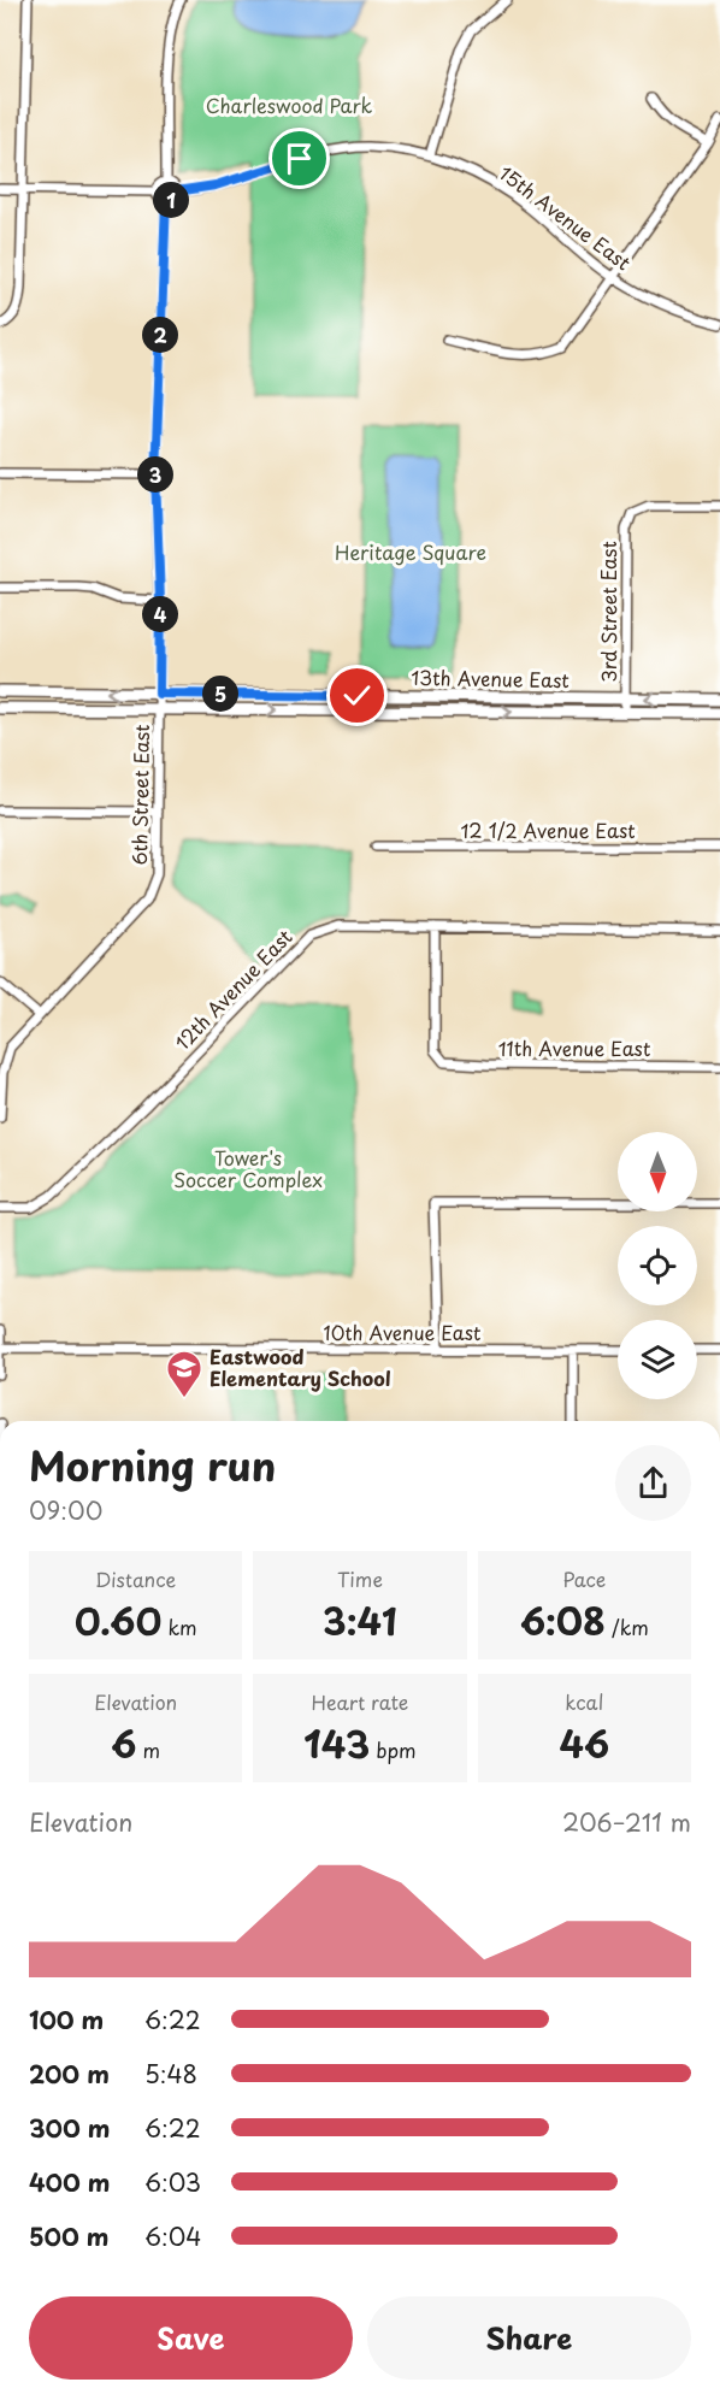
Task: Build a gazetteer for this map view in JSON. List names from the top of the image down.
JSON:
{
  "streets": {
    "main road": ["13th Avenue East"],
    "street": [
      "15th Avenue East",
      "3rd Street East",
      "6th Street East",
      "12 1/2 Avenue East",
      "12th Avenue East",
      "11th Avenue East",
      "10th Avenue East"
    ]
  },
  "crossings": [
    ["15th Avenue East", "6th Street East"],
    ["3rd Street East", "13th Avenue East"],
    ["13th Avenue East", "6th Street East"],
    ["12th Avenue East", "11th Avenue East"]
  ],
  "parks": ["Charleswood Park", "Heritage Square", "Tower's Soccer Complex"],
  "places": {
    "school or university": ["Eastwood Elementary School"]
  },
  "north": "bottom",
  "page": {
    "pins": [
      "1",
      "2",
      "3",
      "4",
      "5"
    ],
    "heading": ["Morning run", "09:00"],
    "stats": [
      ["Distance", "0.60 km"],
      ["Time", "3:41"],
      ["Pace", "6:08 /km"],
      ["Elevation", "6 m"],
      ["Heart rate", "143 bpm"],
      ["kcal", "46"]
    ],
    "chart": ["Elevation", "206–211 m"],
    "list": [
      {
        "name": "100 m",
        "note": "6:22"
      },
      {
        "name": "200 m",
        "note": "5:48"
      },
      {
        "name": "300 m",
        "note": "6:22"
      },
      {
        "name": "400 m",
        "note": "6:03"
      },
      {
        "name": "500 m",
        "note": "6:04"
      }
    ],
    "buttons": ["Save", "Share"]
  }
}
